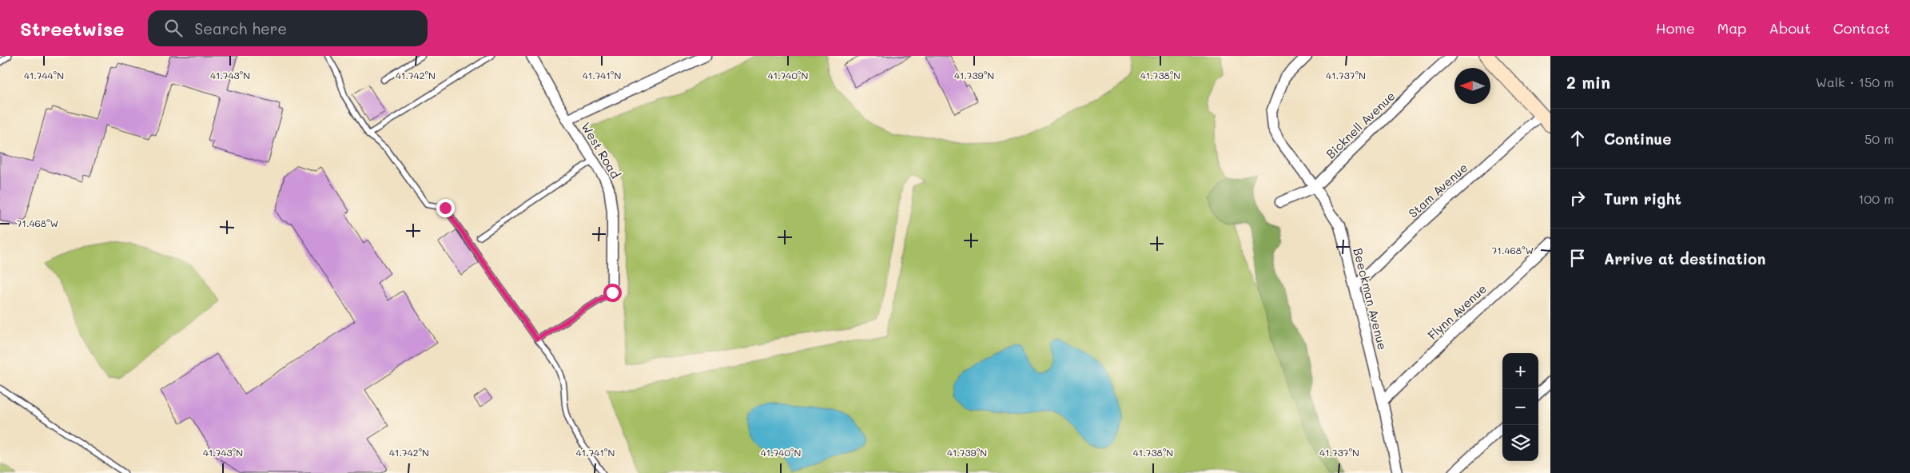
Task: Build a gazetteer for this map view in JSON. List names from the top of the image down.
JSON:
{
  "streets": {
    "street": [
      "Bicknell Avenue",
      "West Road",
      "Stam Avenue",
      "Beeckman Avenue",
      "Flynn Avenue"
    ]
  },
  "crossings": [
    ["Bicknell Avenue", "Beeckman Avenue"],
    ["Stam Avenue", "Beeckman Avenue"],
    ["Beeckman Avenue", "Flynn Avenue"]
  ],
  "north": "left",
  "page": {
    "header": "Streetwise",
    "search": "Search here",
    "nav": [
      "Home",
      "Map",
      "About",
      "Contact"
    ],
    "heading": ["2 min", "Walk · 150 m"],
    "list": [
      ["Continue", "50 m"],
      ["Turn right", "100 m"],
      "Arrive at destination"
    ],
    "map_buttons": ["+", "−"]
  },
  "coordinates": [
    "41.744°N",
    "41.743°N",
    "41.742°N",
    "41.741°N",
    "41.740°N",
    "41.739°N",
    "41.738°N",
    "41.737°N",
    "71.468°W"
  ]
}
